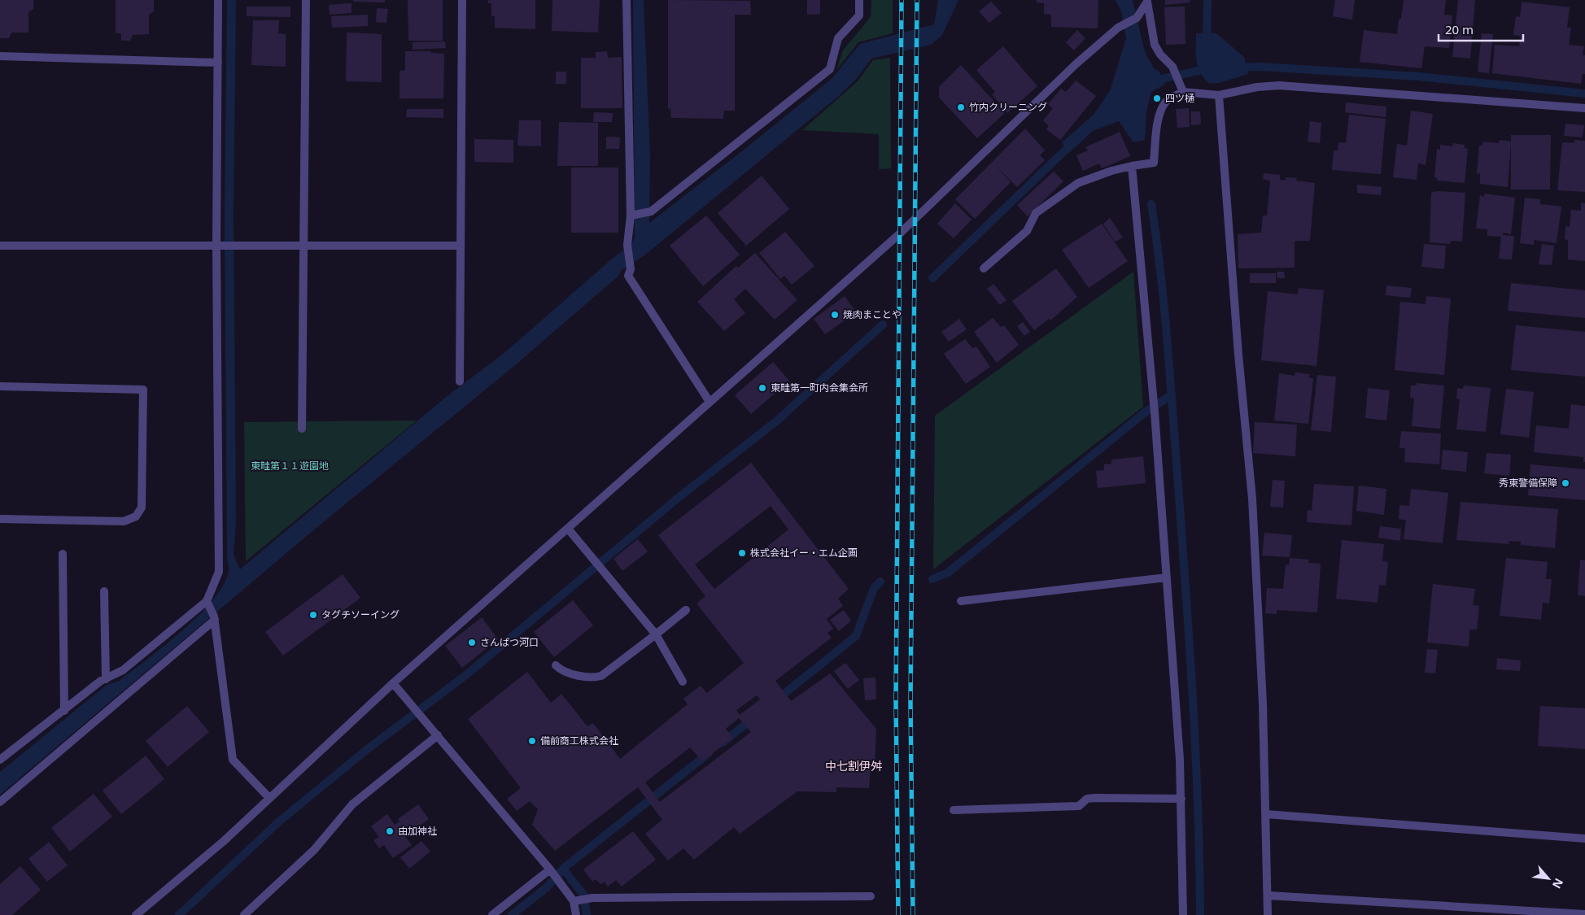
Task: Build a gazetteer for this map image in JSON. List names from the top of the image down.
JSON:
{
  "districts": ["中七割伊舛"],
  "parks": ["東畦第１１遊園地"],
  "places": [
    "四ツ樋",
    "竹内クリーニング",
    "焼肉まことや",
    "東畦第一町内会集会所",
    "秀東警備保障",
    "株式会社イー・エム企画",
    "タグチソーイング",
    "さんぱつ河口",
    "備前商工株式会社",
    "由加神社"
  ],
  "scale_bar": "20 m",
  "north": "bottom right"
}
